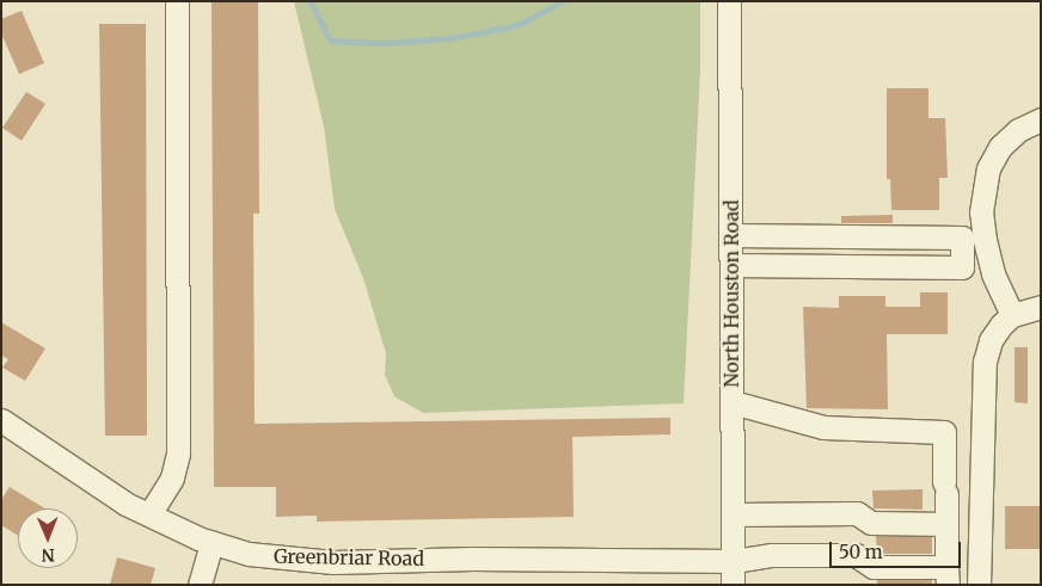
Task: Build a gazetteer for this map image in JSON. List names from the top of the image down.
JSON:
{
  "streets": {
    "street": ["North Houston Road", "Greenbriar Road"]
  },
  "crossings": [
    ["North Houston Road", "Greenbriar Road"]
  ],
  "scale_bar": "50 m",
  "north": "bottom"
}
